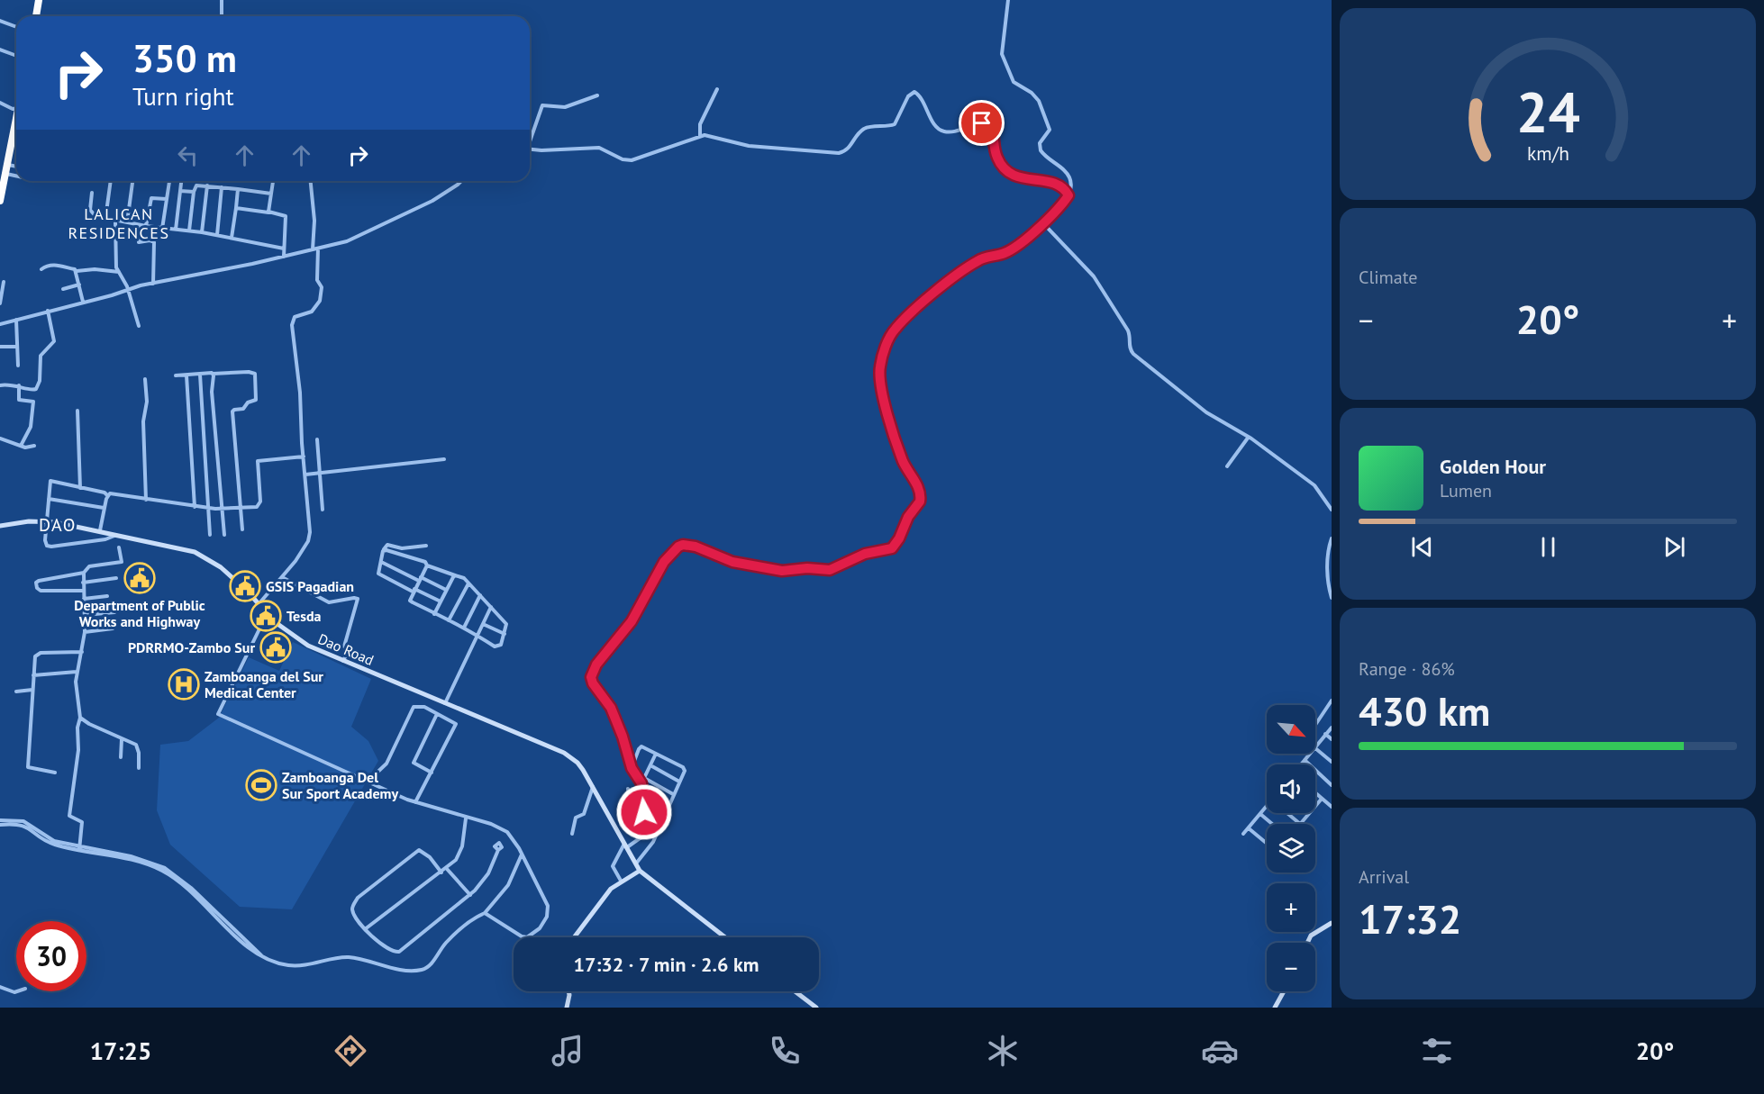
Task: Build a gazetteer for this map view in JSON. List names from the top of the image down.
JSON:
{
  "streets": {
    "street": ["Dao Road"]
  },
  "districts": ["LALICAN RESIDENCES", "DAO"],
  "places": {
    "public building": [
      "Department of Public Works and Highway",
      "GSIS Pagadian",
      "Tesda",
      "PDRRMO-Zambo Sur"
    ],
    "hospital": ["Zamboanga del Sur Medical Center"],
    "sports": ["Zamboanga Del Sur Sport Academy"]
  },
  "north": "bottom right",
  "page": {
    "turn": ["350 m", "Turn right"],
    "tile": [
      "Climate",
      ["Range · 86%", "430 km"],
      ["Arrival", "17:32"]
    ],
    "heat": ["−", "20°", "+"],
    "song": ["Golden Hour", "Lumen"],
    "map_buttons": ["+", "−"],
    "limit": "30",
    "trip": "17:32 · 7 min · 2.6 km",
    "tabs": ["17:25", "20°"],
    "gauge": ["24", "km/h"]
  }
}
